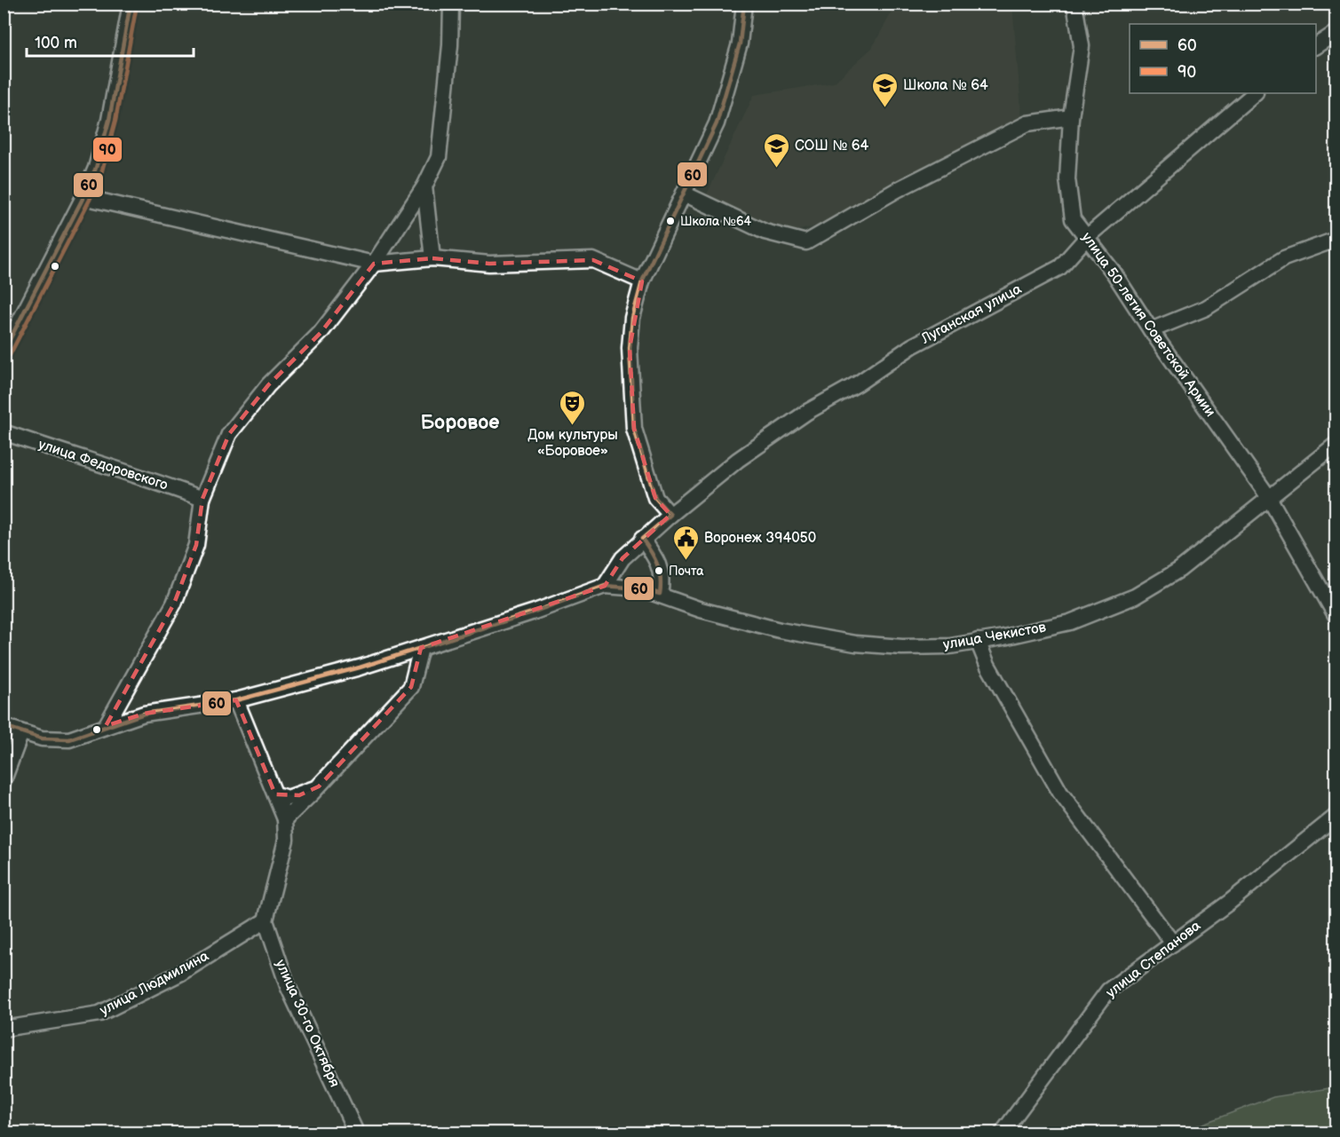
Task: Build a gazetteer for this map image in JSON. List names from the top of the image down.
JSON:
{
  "streets": {
    "street": [
      "Луганская улица",
      "улица 50-летия Советской Армии",
      "улица Федоровского",
      "улица Чекистов",
      "улица Степанова",
      "улица Людмилина",
      "улица 30-го Октября"
    ]
  },
  "crossings": [
    ["Луганская улица", "улица 50-летия Советской Армии"],
    ["Луганская улица", "улица Чекистов"],
    ["улица 50-летия Советской Армии", "улица Чекистов"],
    ["улица Людмилина", "улица 30-го Октября"]
  ],
  "districts": ["Боровое"],
  "places": {
    "school or university": ["Школа № 64", "СОШ № 64"],
    "other": ["Школа №64", "Почта"],
    "theatre": ["Дом культуры «Боровое»"],
    "public building": ["Воронеж 394050"]
  },
  "lines": ["transit line 60", "transit line 90"],
  "legend": ["60", "90"],
  "scale_bar": "100 m"
}
